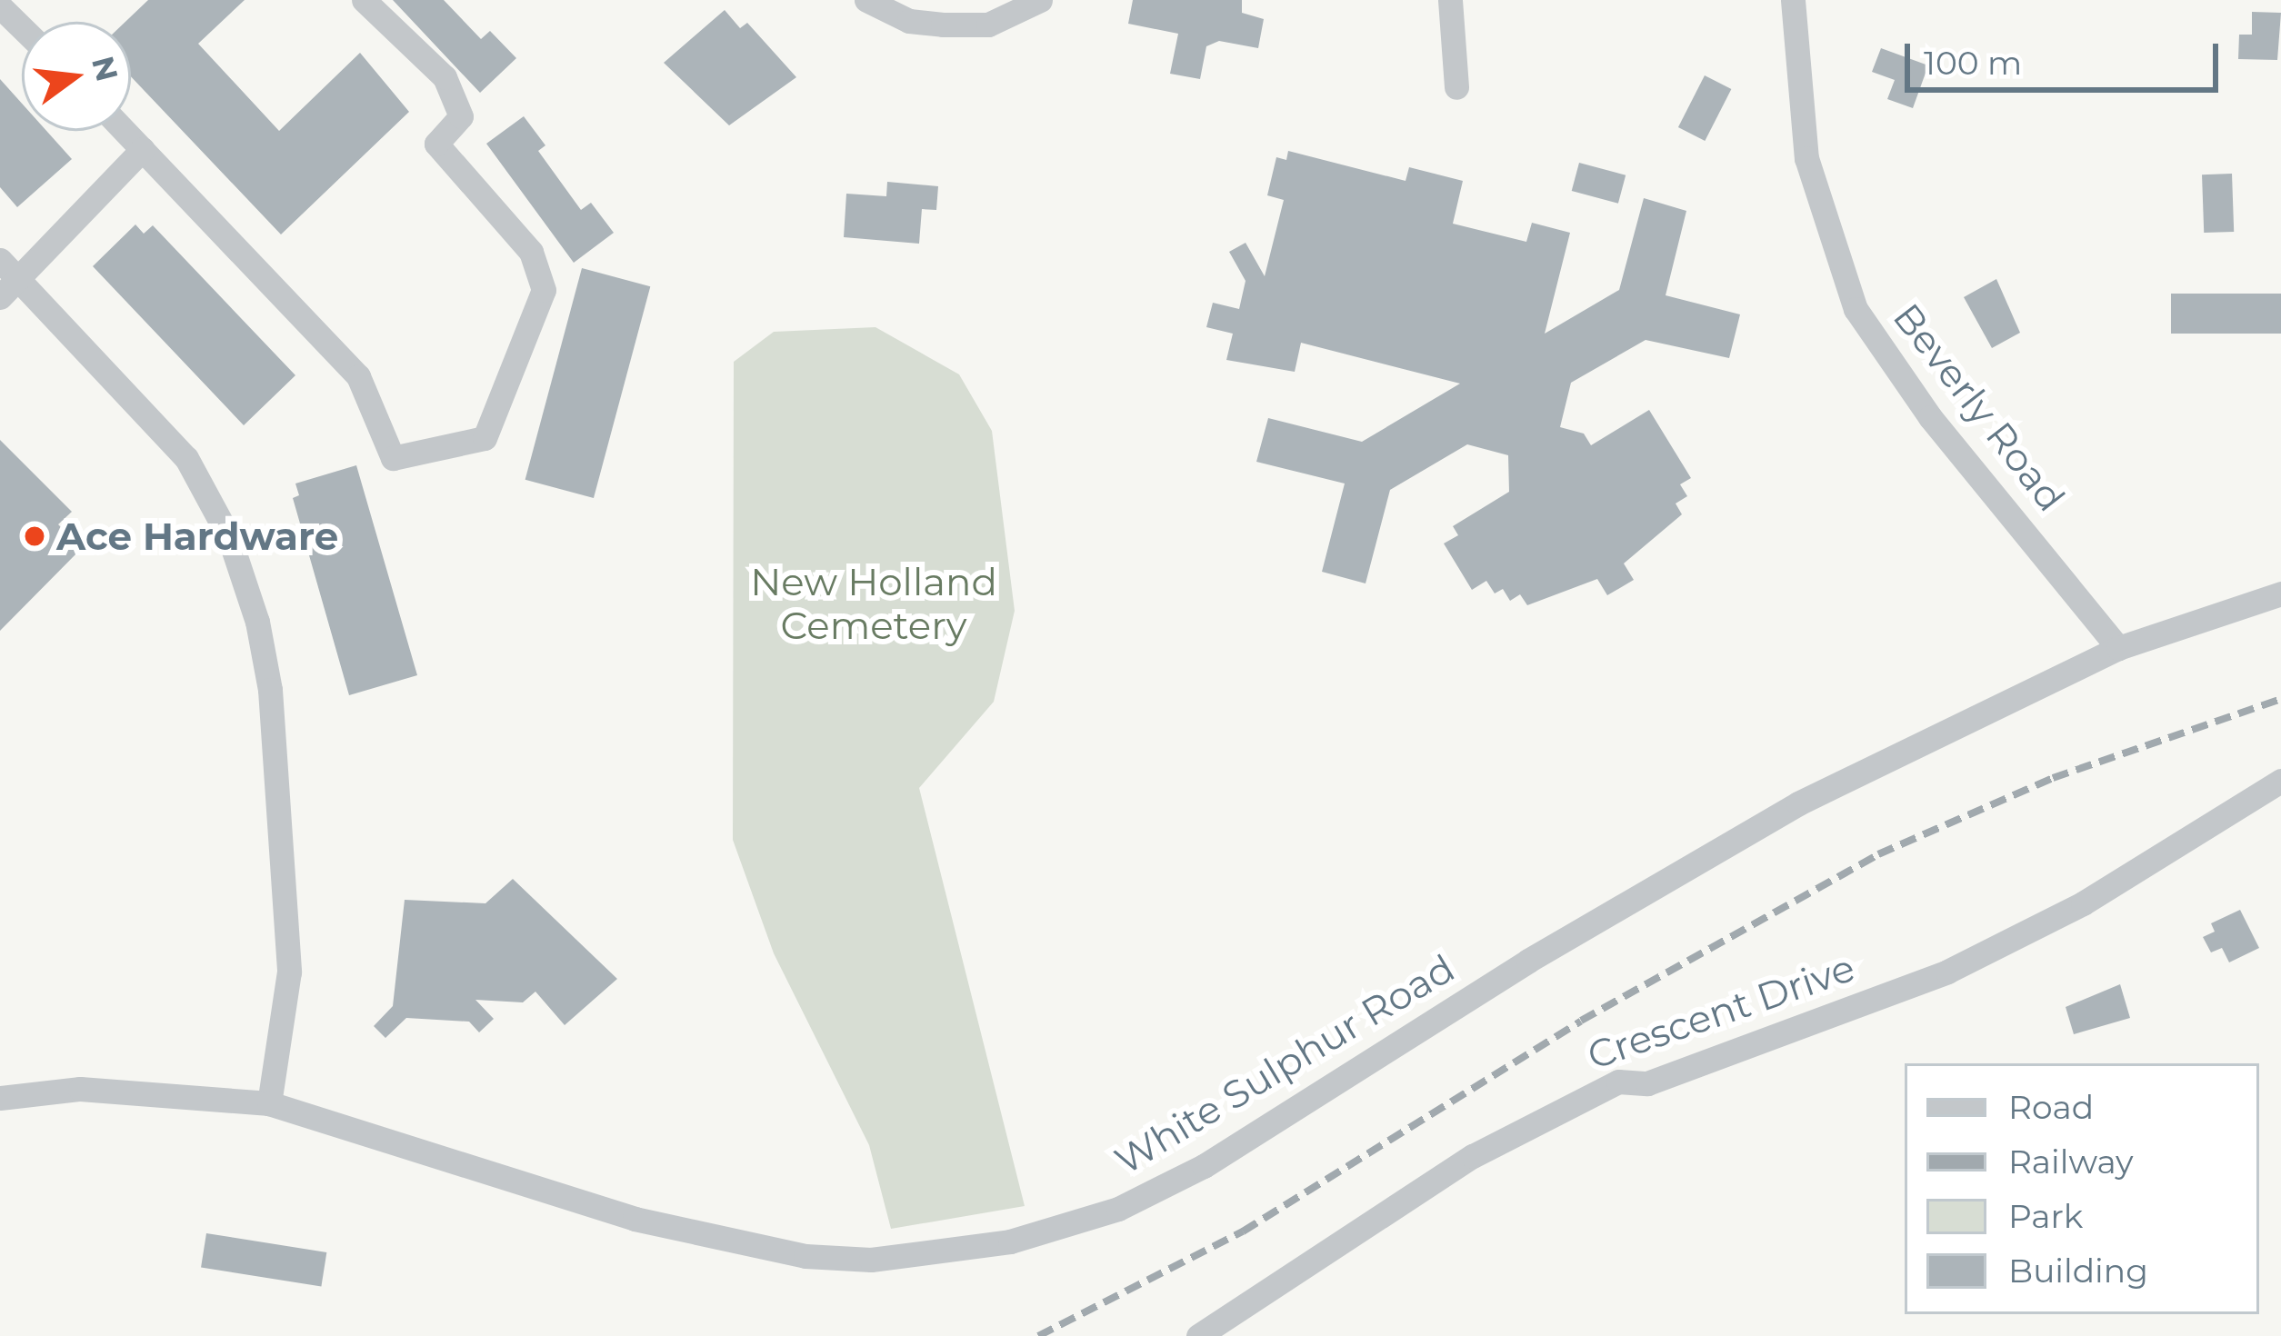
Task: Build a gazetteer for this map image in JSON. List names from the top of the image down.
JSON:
{
  "streets": {
    "street": ["Beverly Road", "Crescent Drive", "White Sulphur Road"]
  },
  "crossings": [
    ["Beverly Road", "White Sulphur Road"]
  ],
  "parks": ["New Holland Cemetery"],
  "places": ["Ace Hardware"],
  "legend": [
    "Road",
    "Railway",
    "Park",
    "Building"
  ],
  "scale_bar": "100 m",
  "north": "right"
}
